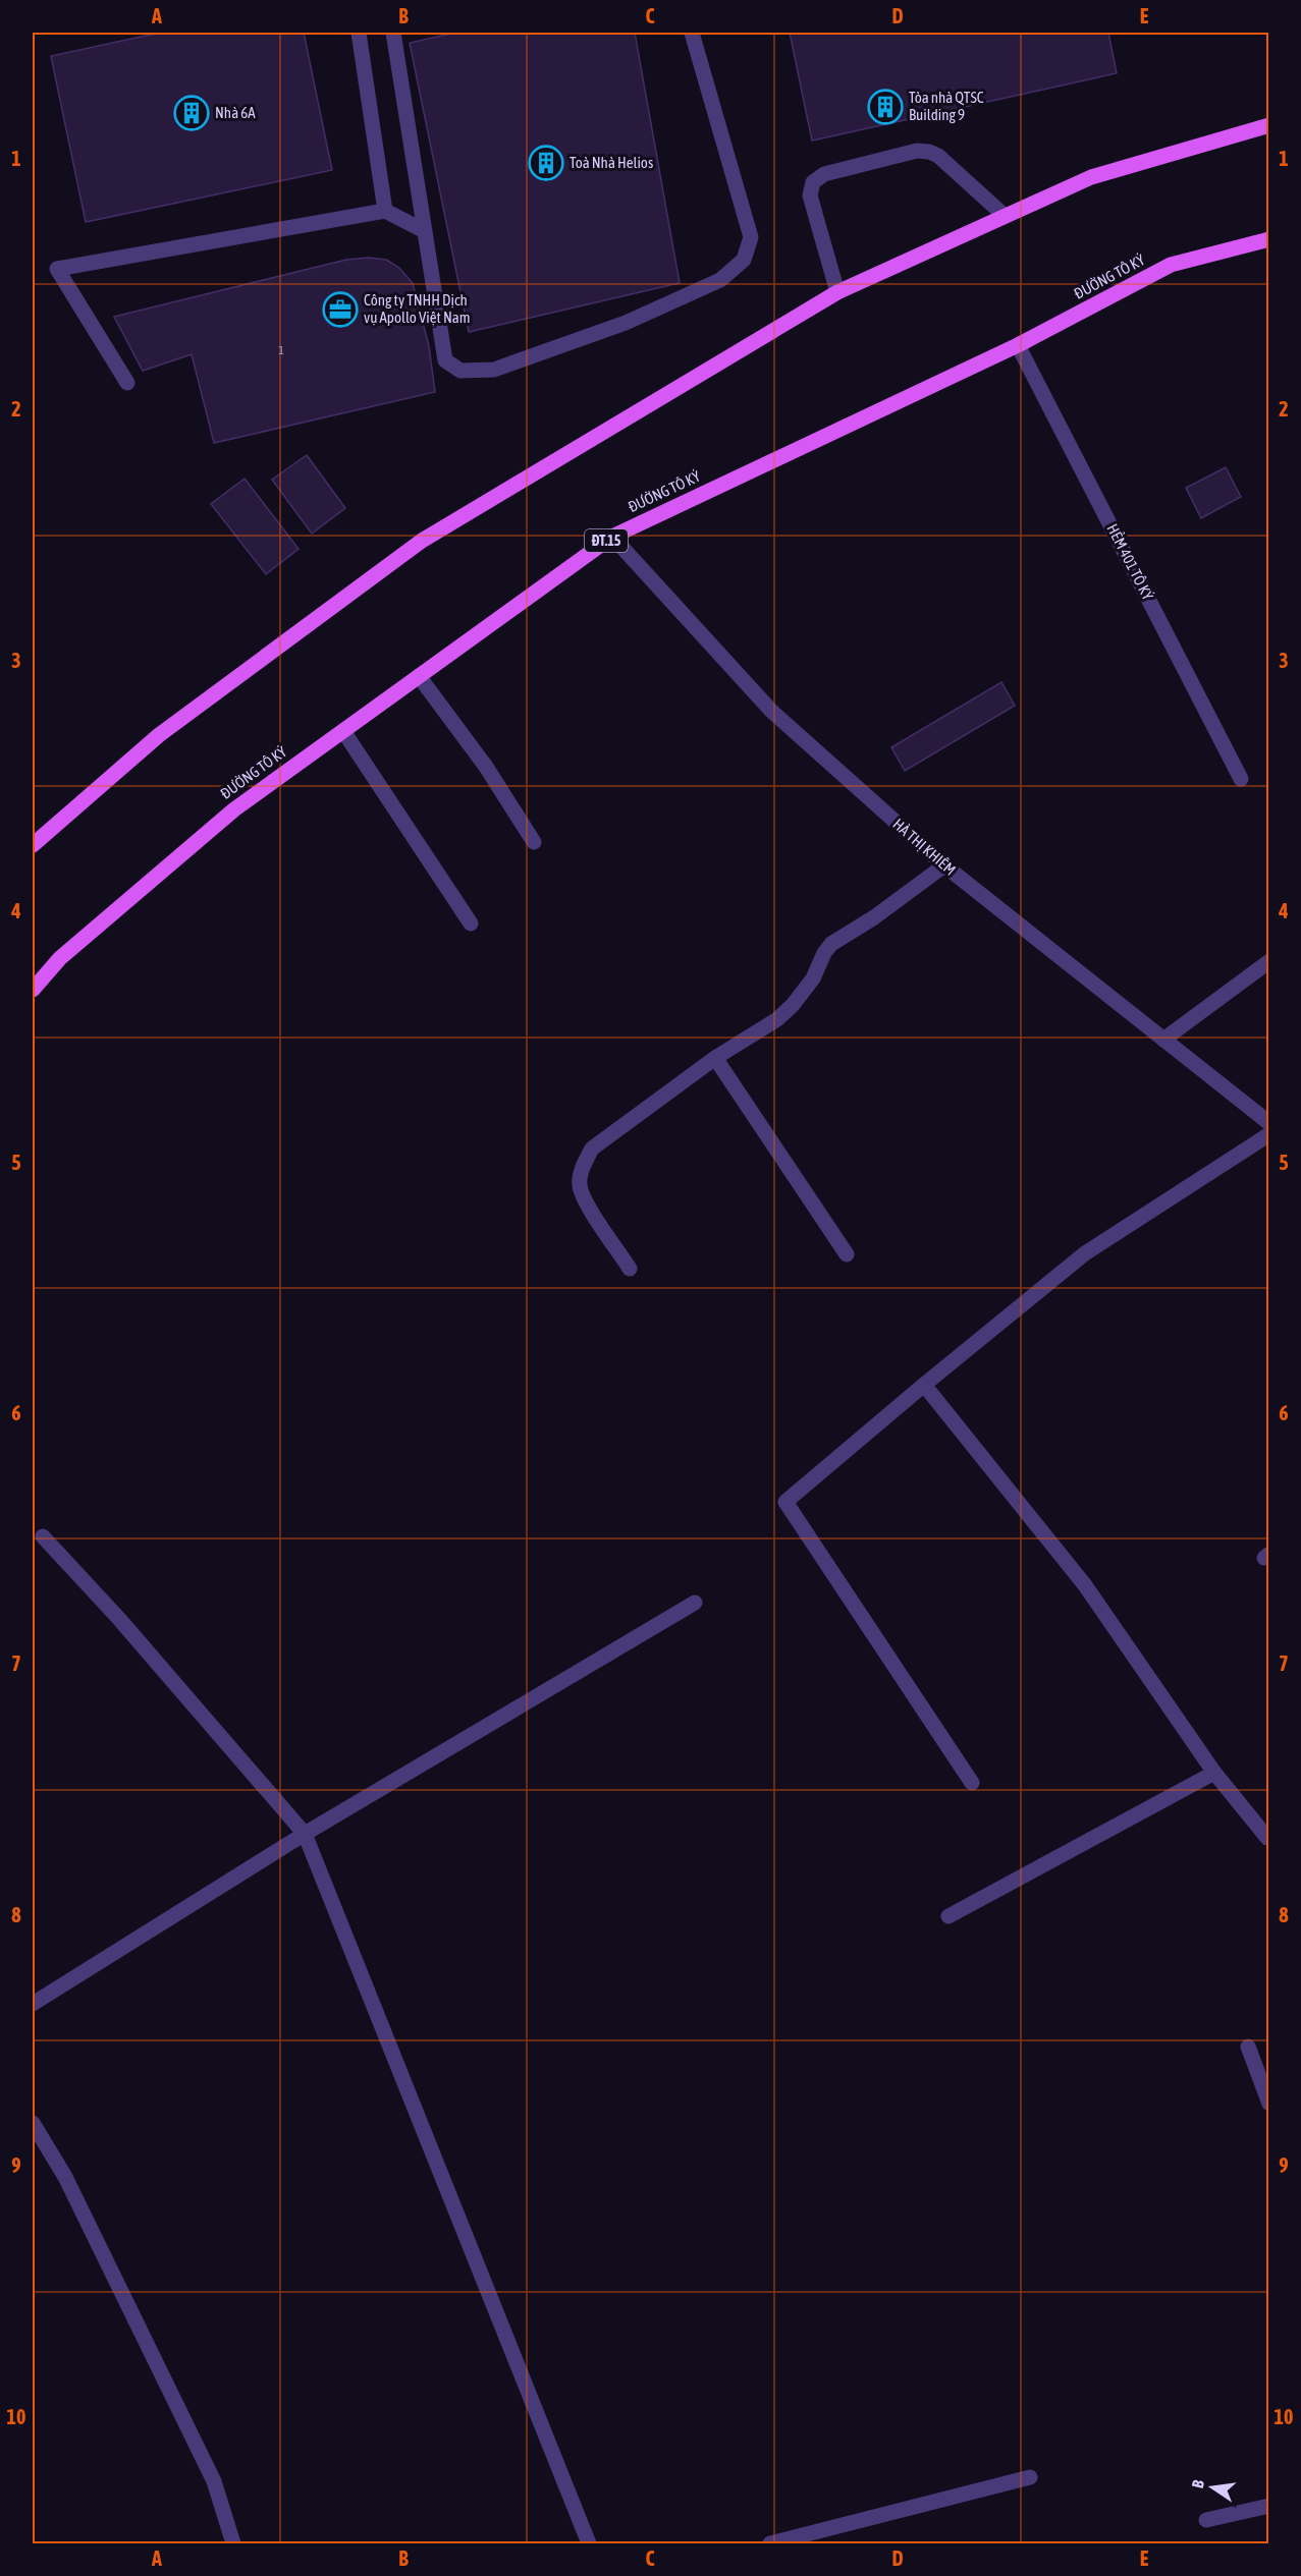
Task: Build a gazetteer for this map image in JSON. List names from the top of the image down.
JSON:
{
  "streets": {
    "main road": ["ĐƯỜNG TÔ KÝ", "ĐT.15"],
    "street": ["HẺM 401 TÔ KÝ", "HÀ THỊ KHIÊM"]
  },
  "crossings": [
    ["ĐƯỜNG TÔ KÝ", "HẺM 401 TÔ KÝ"],
    ["ĐƯỜNG TÔ KÝ", "HÀ THỊ KHIÊM"]
  ],
  "places": {
    "building": ["Tòa nhà QTSC Building 9", "Nhà 6A", "Toà Nhà Helios"],
    "office": ["Công ty TNHH Dịch vụ Apollo Việt Nam"]
  },
  "house_numbers": ["1"],
  "north": "left",
  "grid": {
    "columns": [
      "A",
      "B",
      "C",
      "D",
      "E"
    ],
    "rows": [
      "1",
      "2",
      "3",
      "4",
      "5",
      "6",
      "7",
      "8",
      "9",
      "10"
    ]
  }
}
